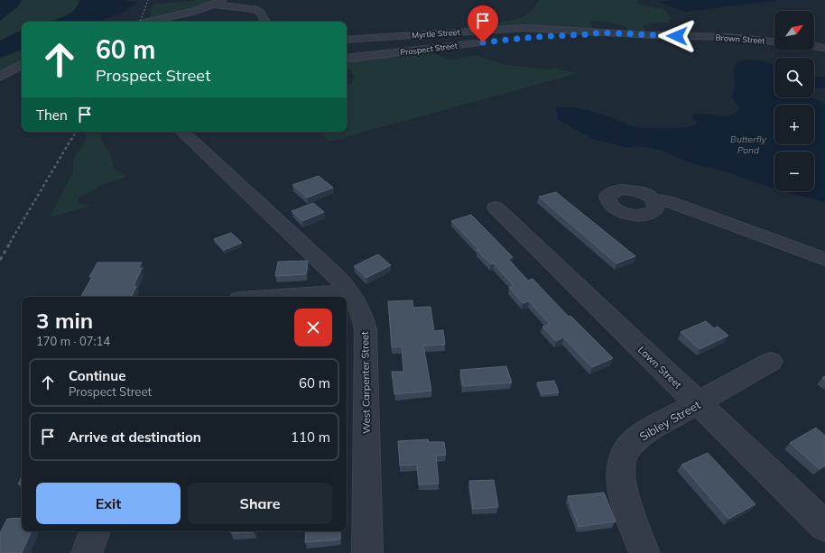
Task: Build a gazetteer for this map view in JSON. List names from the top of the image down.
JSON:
{
  "streets": {
    "street": [
      "Myrtle Street",
      "Brown Street",
      "Prospect Street",
      "Lawn Street",
      "West Carpenter Street",
      "Sibley Street"
    ]
  },
  "crossings": [
    ["Myrtle Street", "Brown Street"],
    ["Lawn Street", "Sibley Street"]
  ],
  "water": ["Butterfly Pond"],
  "north": "top right",
  "page": {
    "map_buttons": ["+", "−"],
    "turn": ["60 m", "Prospect Street"],
    "then": "Then",
    "heading": ["3 min", "170 m · 07:14"],
    "list": [
      {
        "name": "Continue",
        "note": "Prospect Street",
        "value": "60 m"
      },
      {
        "name": "Arrive at destination",
        "value": "110 m"
      }
    ],
    "buttons": ["Exit", "Share"]
  }
}
